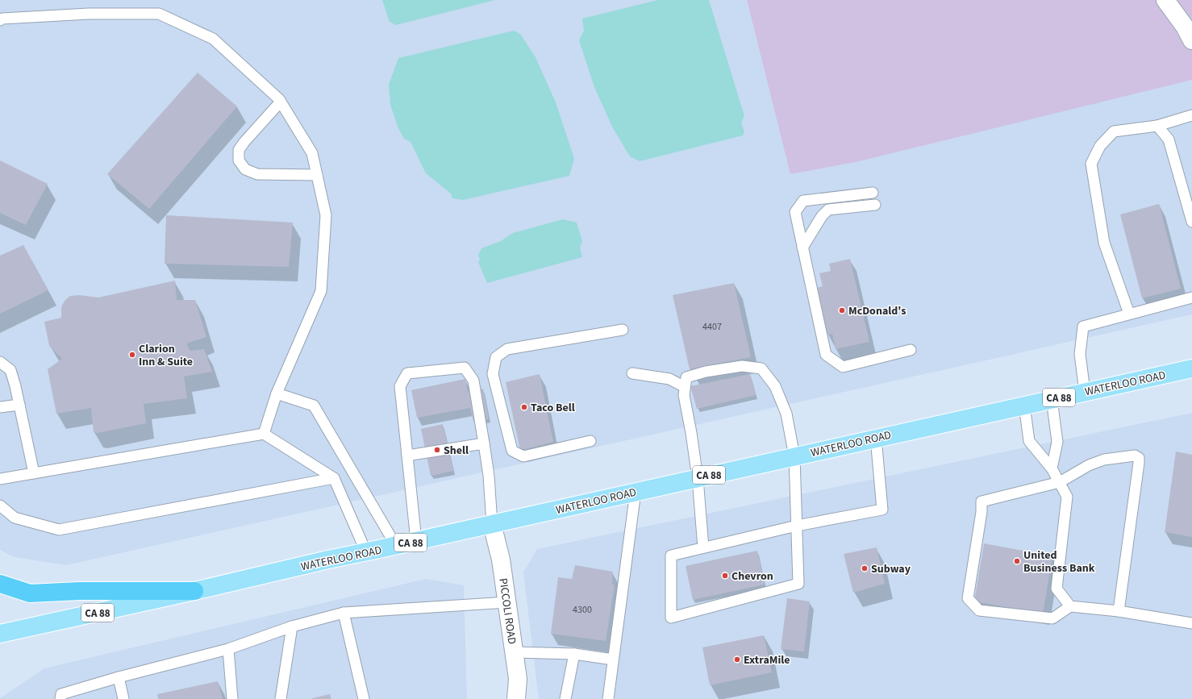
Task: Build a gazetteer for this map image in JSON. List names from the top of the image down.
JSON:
{
  "streets": {
    "main road": ["WATERLOO ROAD", "CA 88"],
    "street": ["PICCOLI ROAD"]
  },
  "crossings": [
    ["WATERLOO ROAD", "PICCOLI ROAD"]
  ],
  "places": [
    "McDonald's",
    "Clarion Inn & Suite",
    "Taco Bell",
    "Shell",
    "United Business Bank",
    "Subway",
    "Chevron",
    "ExtraMile"
  ],
  "house_numbers": ["4407", "4300"]
}
